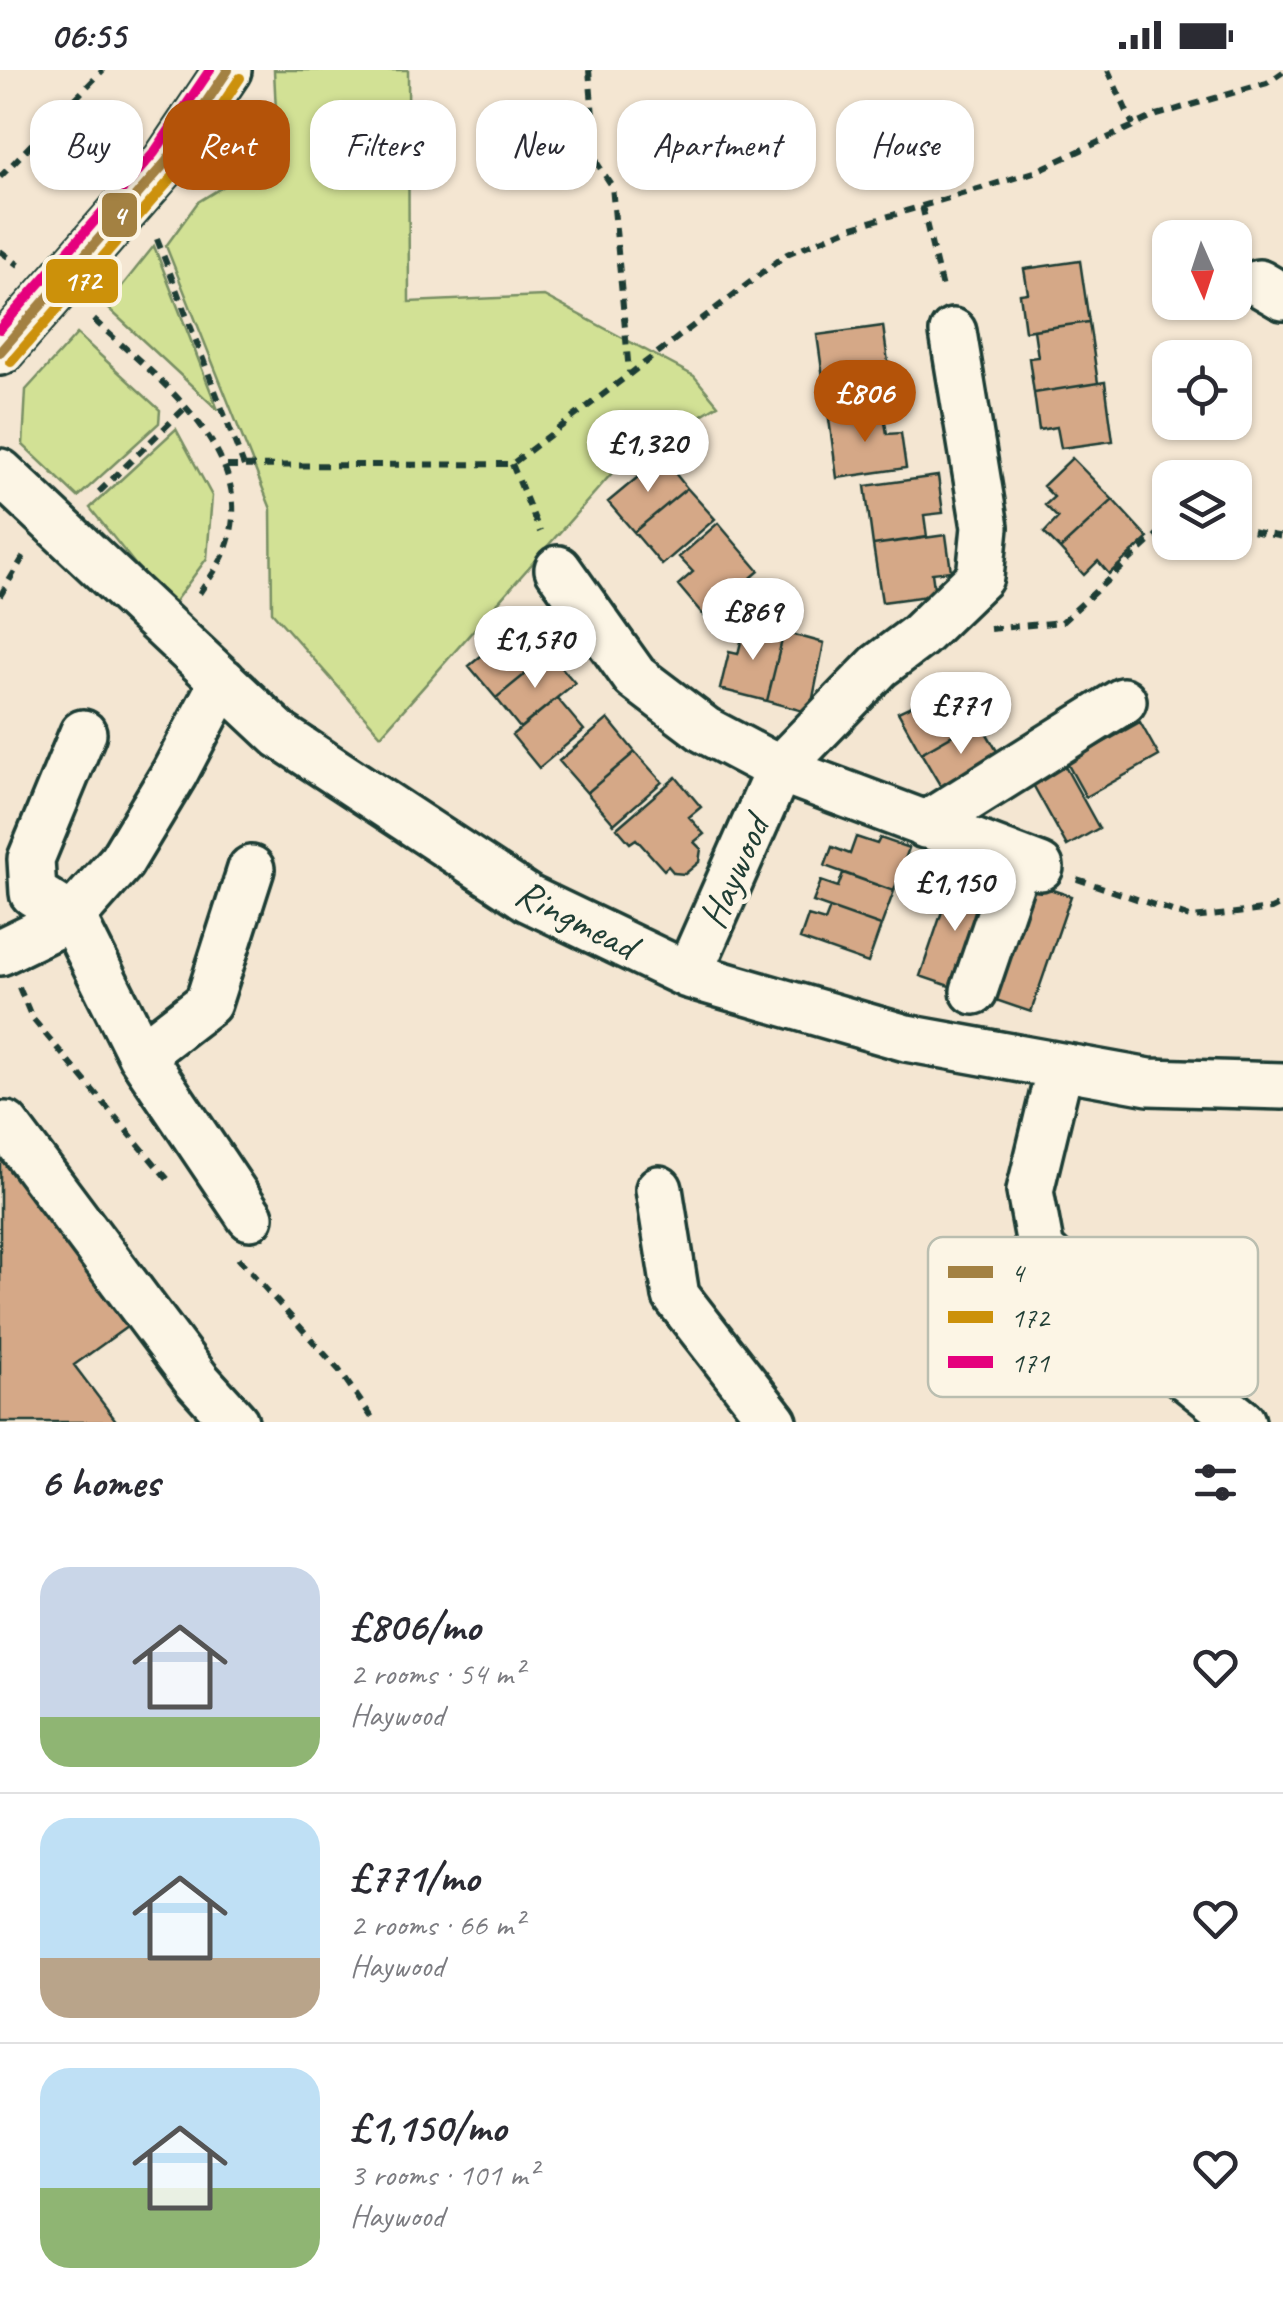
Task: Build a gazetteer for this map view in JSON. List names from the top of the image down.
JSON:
{
  "streets": {
    "street": ["Haywood", "Ringmead"]
  },
  "crossings": [
    ["Haywood", "Ringmead"]
  ],
  "lines": ["transit line 4", "transit line 171", "transit line 172"],
  "legend": ["4", "172", "171"],
  "north": "bottom",
  "page": {
    "status": "06:55",
    "chip": [
      "Buy",
      "Rent",
      "Filters",
      "New",
      "Apartment",
      "House"
    ],
    "price": [
      "£806",
      "£1,320",
      "£869",
      "£1,570",
      "£771",
      "£1,150"
    ],
    "heading": "6 homes",
    "list": [
      {
        "name": "£806/mo",
        "note": "2 rooms · 54 m² · Haywood"
      },
      {
        "name": "£771/mo",
        "note": "2 rooms · 66 m² · Haywood"
      },
      {
        "name": "£1,150/mo",
        "note": "3 rooms · 101 m² · Haywood"
      }
    ]
  }
}
